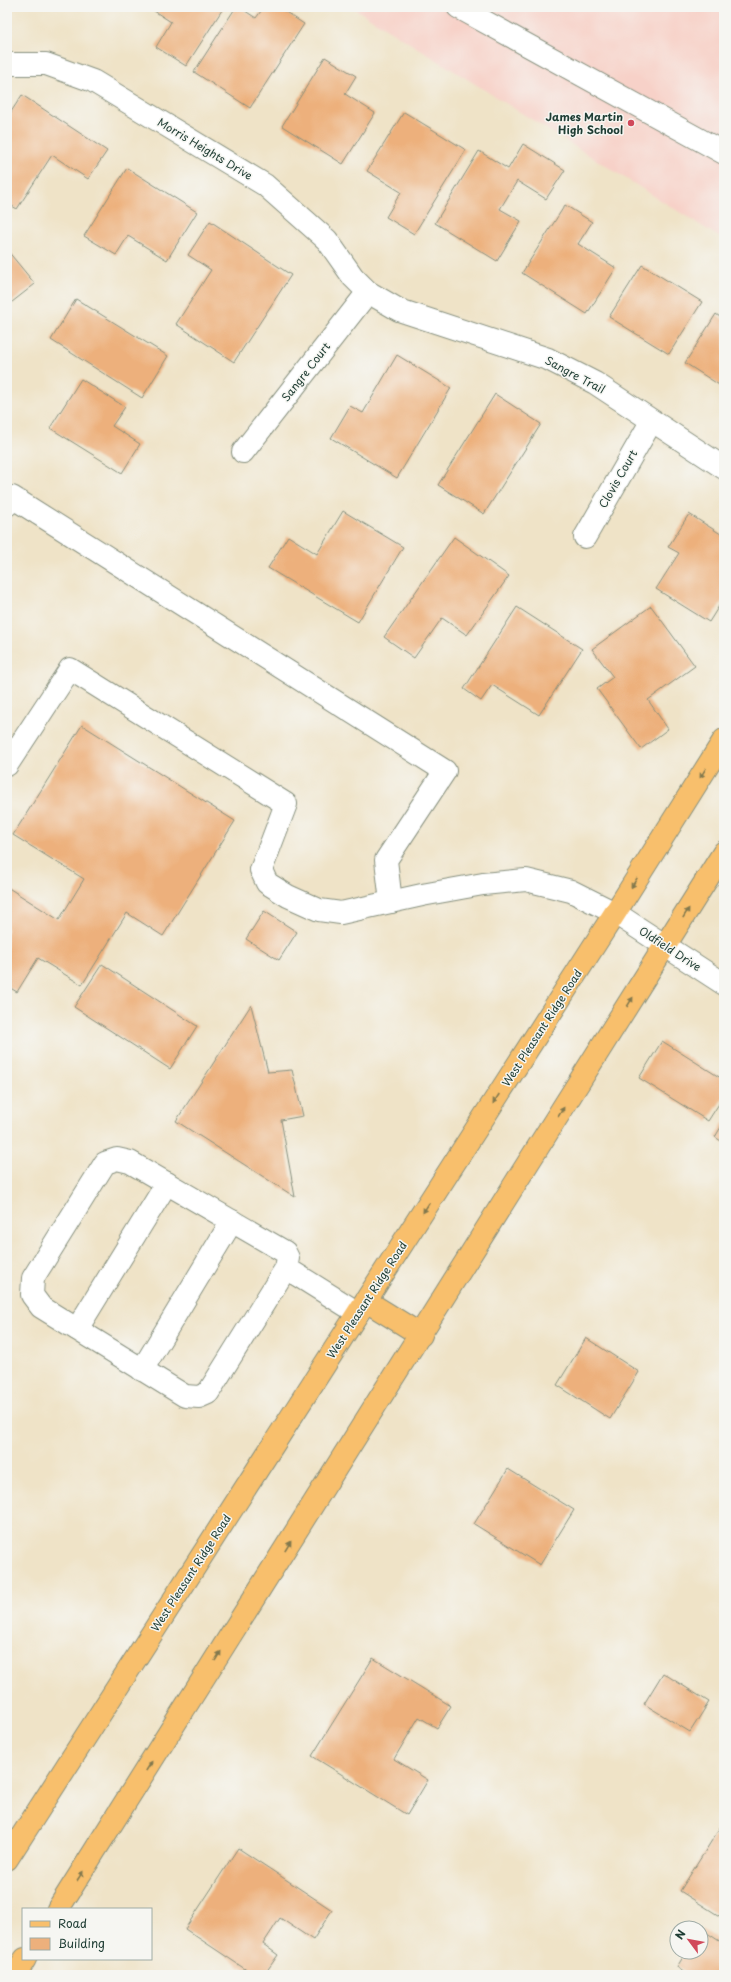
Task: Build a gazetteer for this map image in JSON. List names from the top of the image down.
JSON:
{
  "streets": {
    "main road": ["West Pleasant Ridge Road"],
    "street": [
      "Morris Heights Drive",
      "Sangre Court",
      "Sangre Trail",
      "Clovis Court",
      "Oldfield Drive"
    ]
  },
  "crossings": [
    ["Morris Heights Drive", "Sangre Court"],
    ["Morris Heights Drive", "Sangre Trail"],
    ["Sangre Court", "Sangre Trail"],
    ["Sangre Trail", "Clovis Court"],
    ["Oldfield Drive", "West Pleasant Ridge Road"]
  ],
  "places": ["James Martin High School"],
  "legend": ["Road", "Building"],
  "north": "top left"
}
